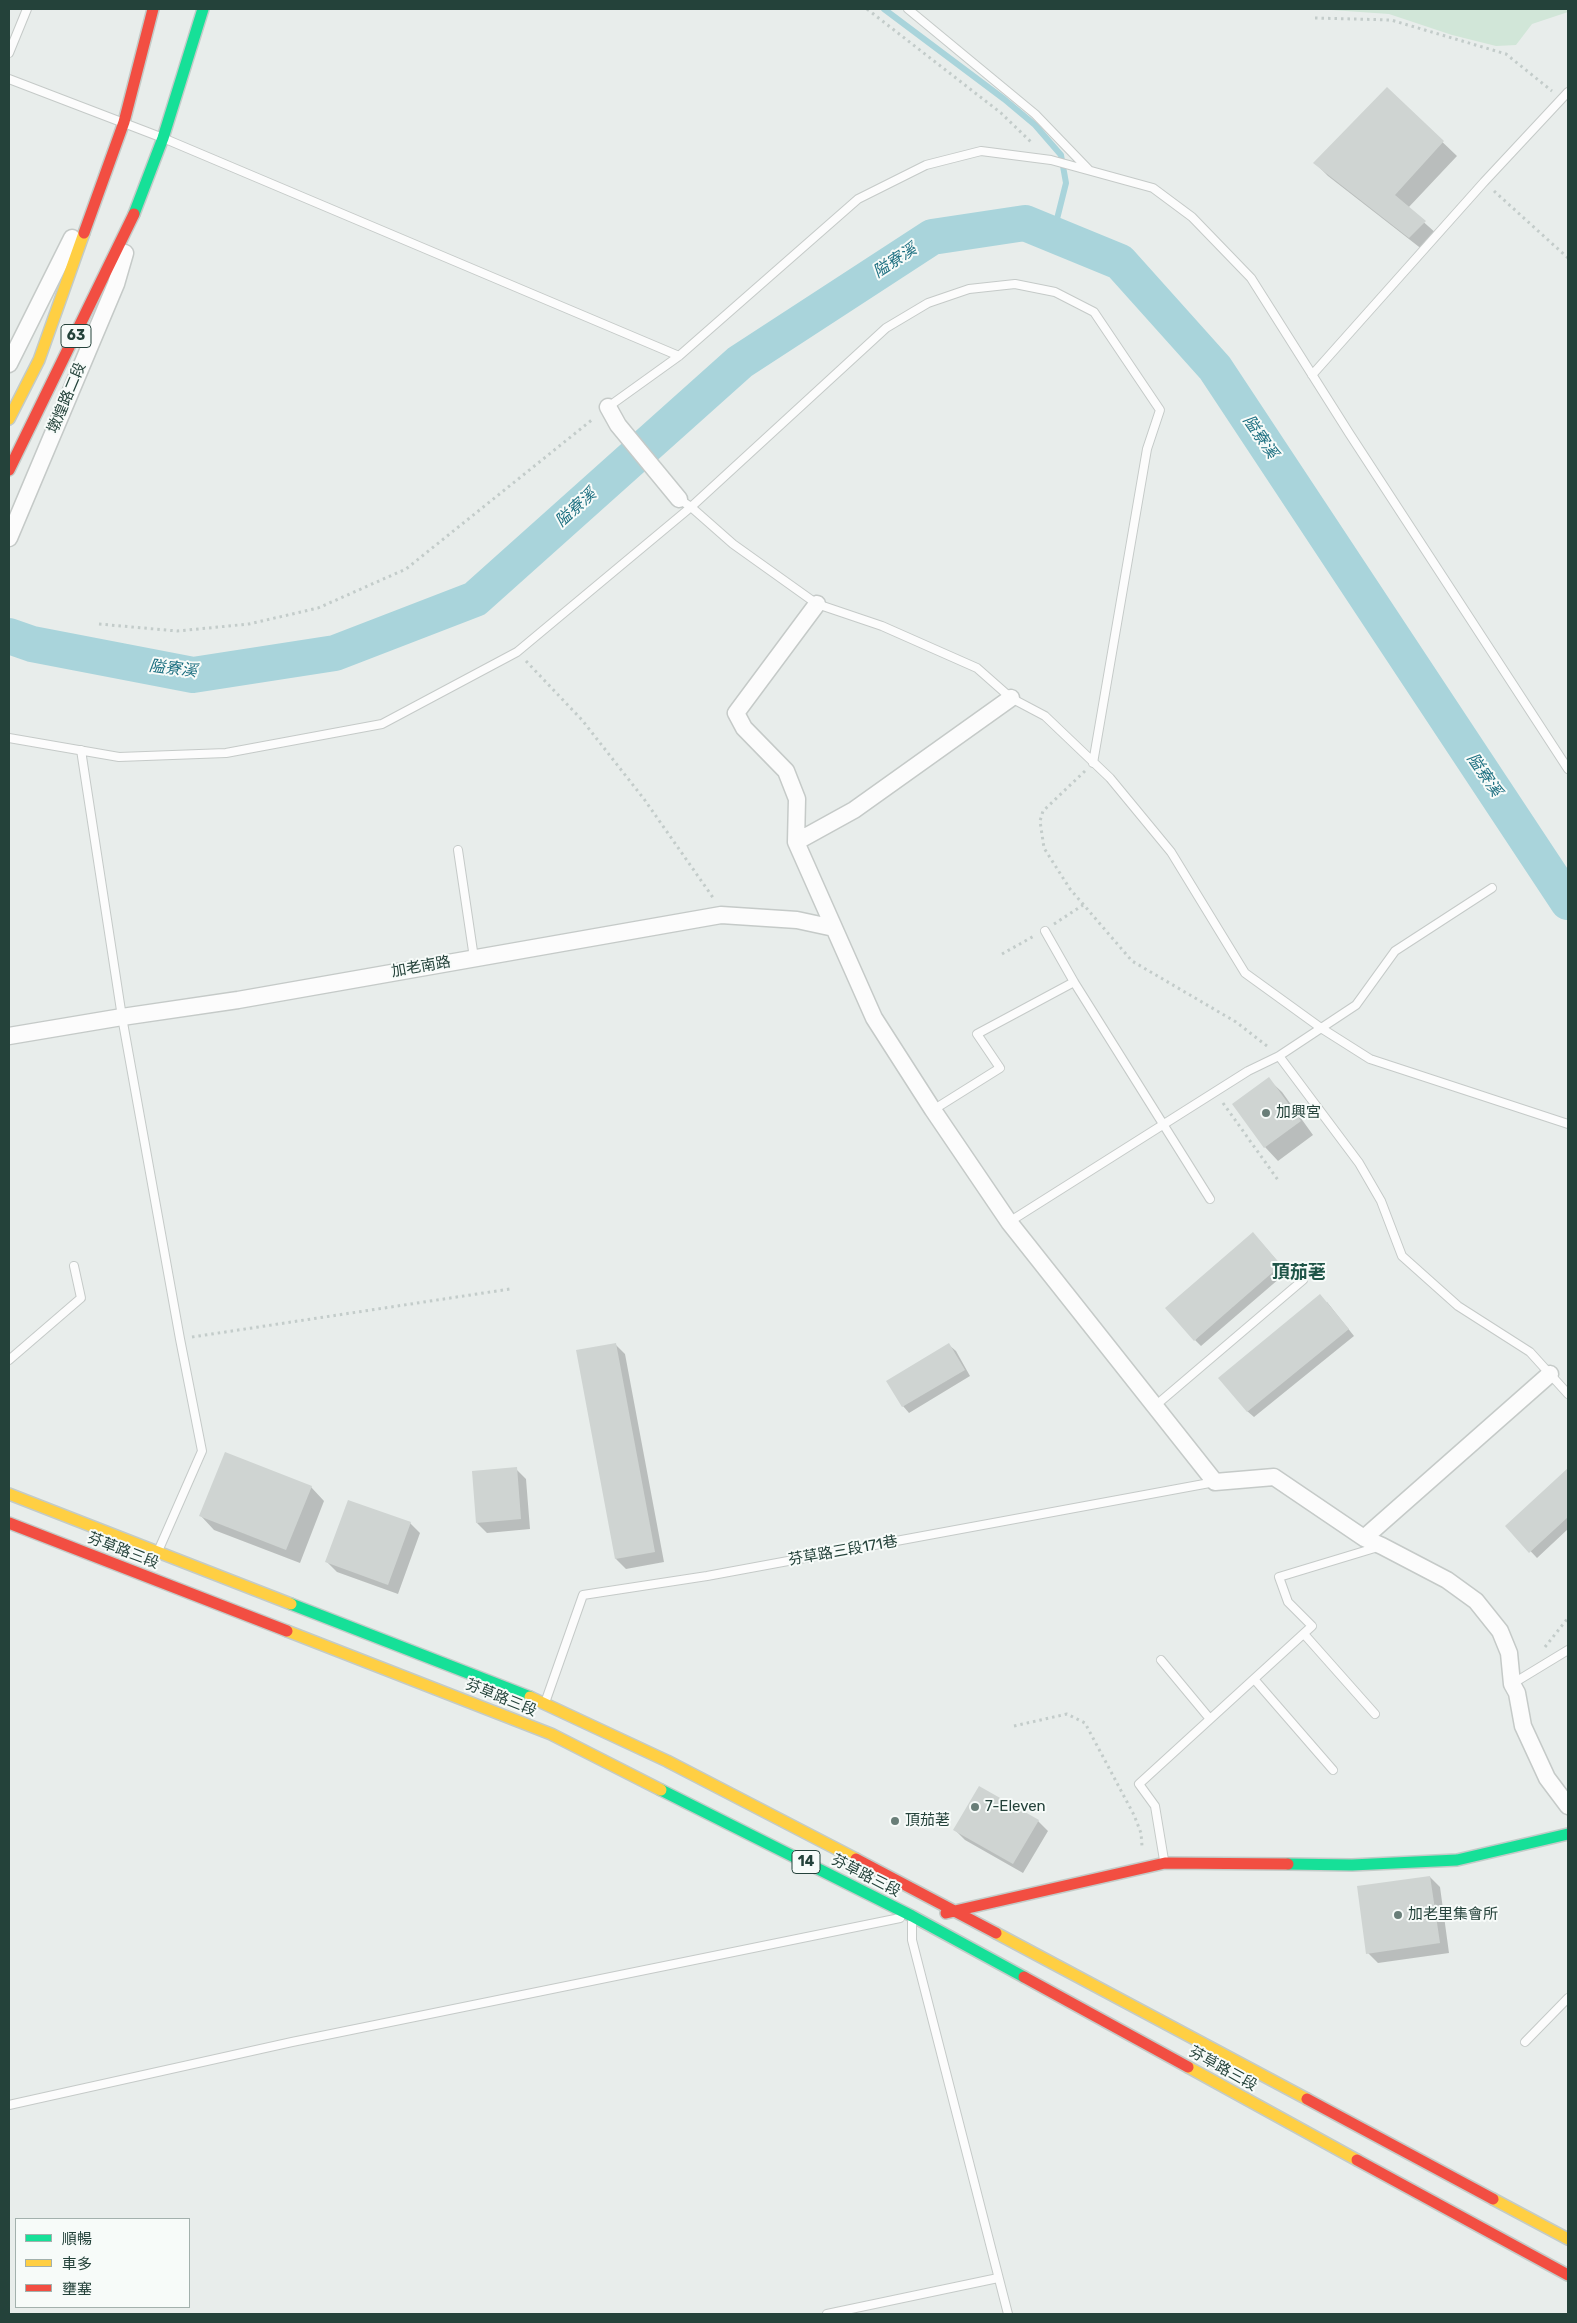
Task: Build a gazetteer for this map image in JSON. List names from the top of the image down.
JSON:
{
  "streets": {
    "main road": [
      "63",
      "墩煌路二段",
      "芬草路三段",
      "14"
    ],
    "street": ["加老南路"],
    "lane": ["芬草路三段171巷"]
  },
  "crossings": [
    ["芬草路三段", "芬草路三段171巷"]
  ],
  "districts": ["頂茄荖"],
  "water": ["隘寮溪"],
  "places": [
    "加興宮",
    "7-Eleven",
    "頂茄荖",
    "加老里集會所"
  ],
  "legend": ["順暢", "車多", "壅塞"]
}
